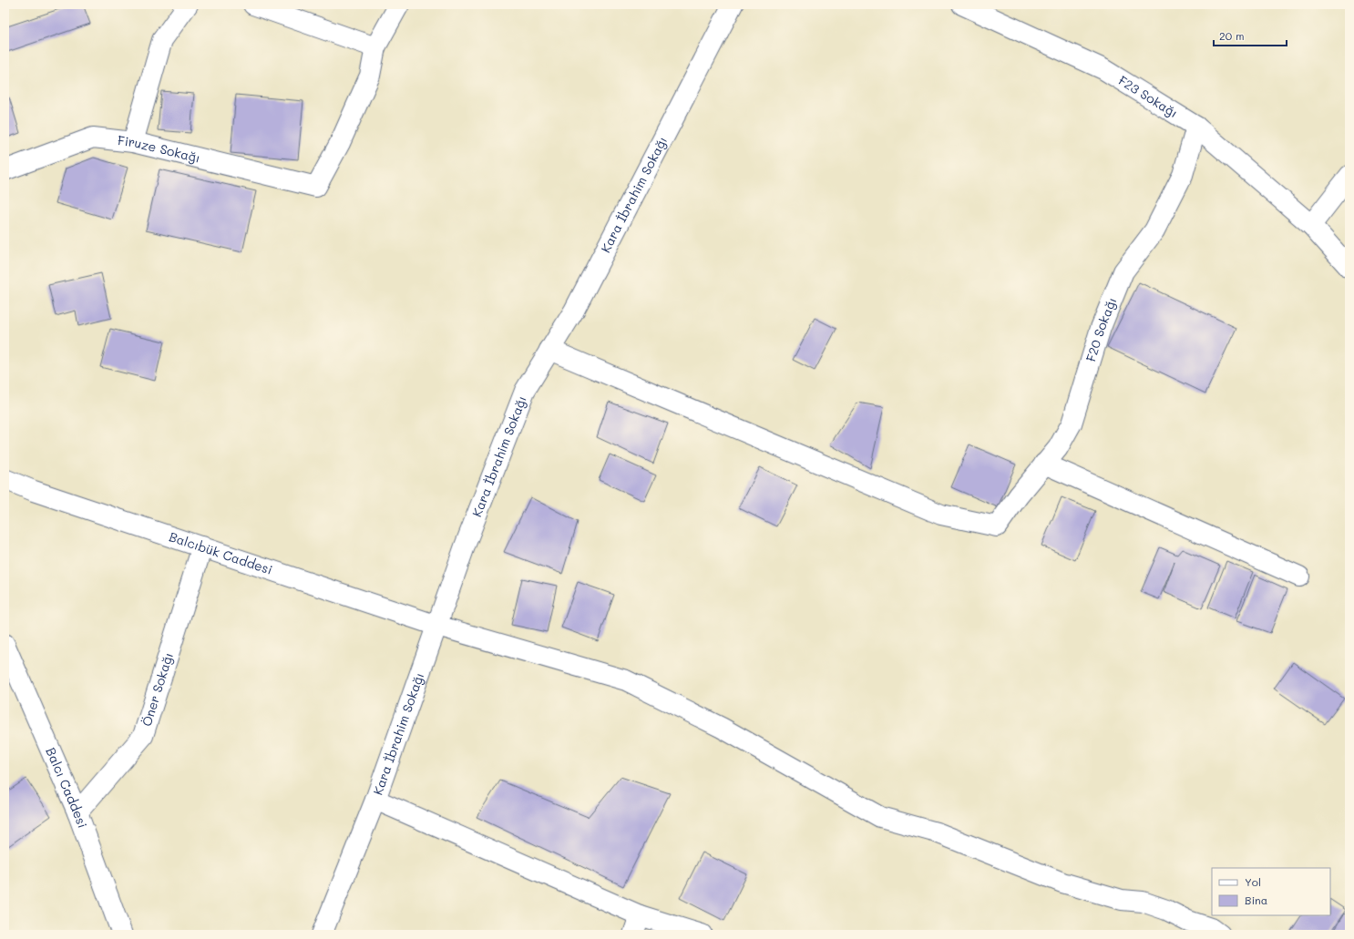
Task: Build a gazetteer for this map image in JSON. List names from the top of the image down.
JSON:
{
  "streets": {
    "street": [
      "F23 Sokağı",
      "Firuze Sokağı",
      "Kara İbrahim Sokağı",
      "F20 Sokağı",
      "Balcıbük Caddesi",
      "Öner Sokağı",
      "Balcı Caddesi"
    ]
  },
  "crossings": [
    ["F23 Sokağı", "F20 Sokağı"],
    ["Kara İbrahim Sokağı", "F20 Sokağı"],
    ["Kara İbrahim Sokağı", "Balcıbük Caddesi"],
    ["Balcıbük Caddesi", "Öner Sokağı"],
    ["Öner Sokağı", "Balcı Caddesi"]
  ],
  "legend": ["Yol", "Bina"],
  "scale_bar": "20 m"
}
